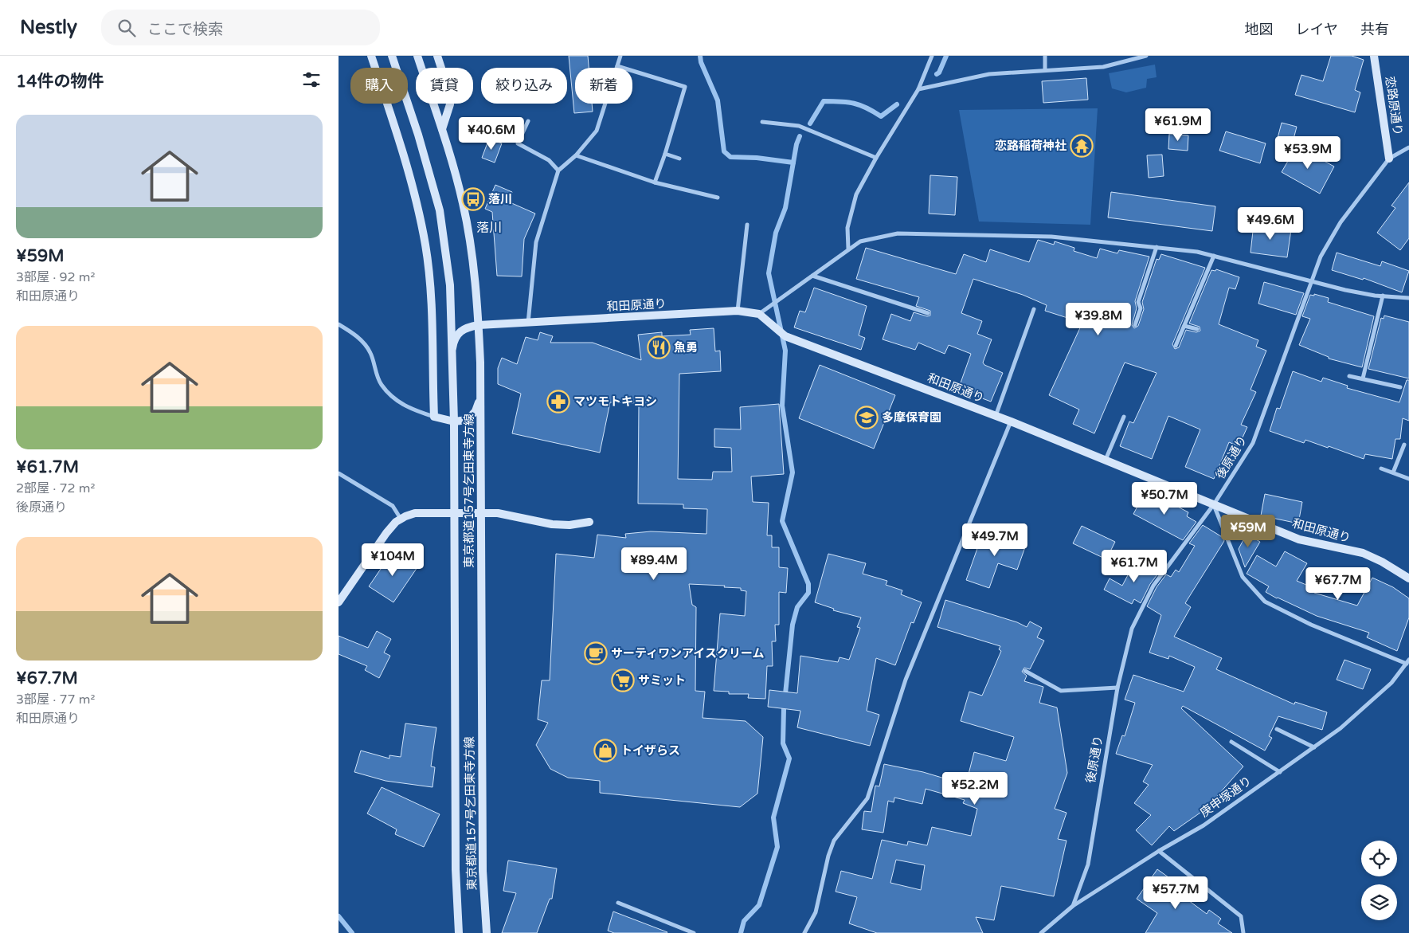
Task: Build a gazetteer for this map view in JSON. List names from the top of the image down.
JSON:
{
  "streets": {
    "main road": ["恋路原通り", "和田原通り", "東京都道157号乞田東寺方線"],
    "street": ["後原通り", "庚申塚通り"]
  },
  "crossings": [
    ["恋路原通り", "後原通り"],
    ["和田原通り", "後原通り"],
    ["和田原通り", "東京都道157号乞田東寺方線"],
    ["後原通り", "庚申塚通り"]
  ],
  "districts": ["落川"],
  "places": {
    "temple": ["恋路稲荷神社"],
    "bus stop": ["落川"],
    "restaurant": ["魚勇"],
    "pharmacy": ["マツモトキヨシ"],
    "school or university": ["多摩保育園"],
    "cafe": ["サーティワンアイスクリーム"],
    "supermarket": ["サミット"],
    "shop": ["トイザらス"]
  },
  "page": {
    "header": "Nestly",
    "search": "ここで検索",
    "nav": ["地図", "レイヤ", "共有"],
    "heading": "14件の物件",
    "chip": [
      "購入",
      "賃貸",
      "絞り込み",
      "新着"
    ],
    "list": [
      {
        "name": "¥59M",
        "note": "3部屋 · 92 m² · 和田原通り"
      },
      {
        "name": "¥61.7M",
        "note": "2部屋 · 72 m² · 後原通り"
      },
      {
        "name": "¥67.7M",
        "note": "3部屋 · 77 m² · 和田原通り"
      }
    ],
    "price": [
      "¥61.9M",
      "¥40.6M",
      "¥53.9M",
      "¥49.6M",
      "¥39.8M",
      "¥50.7M",
      "¥59M",
      "¥49.7M",
      "¥104M",
      "¥89.4M",
      "¥61.7M",
      "¥67.7M",
      "¥52.2M",
      "¥57.7M"
    ]
  }
}
